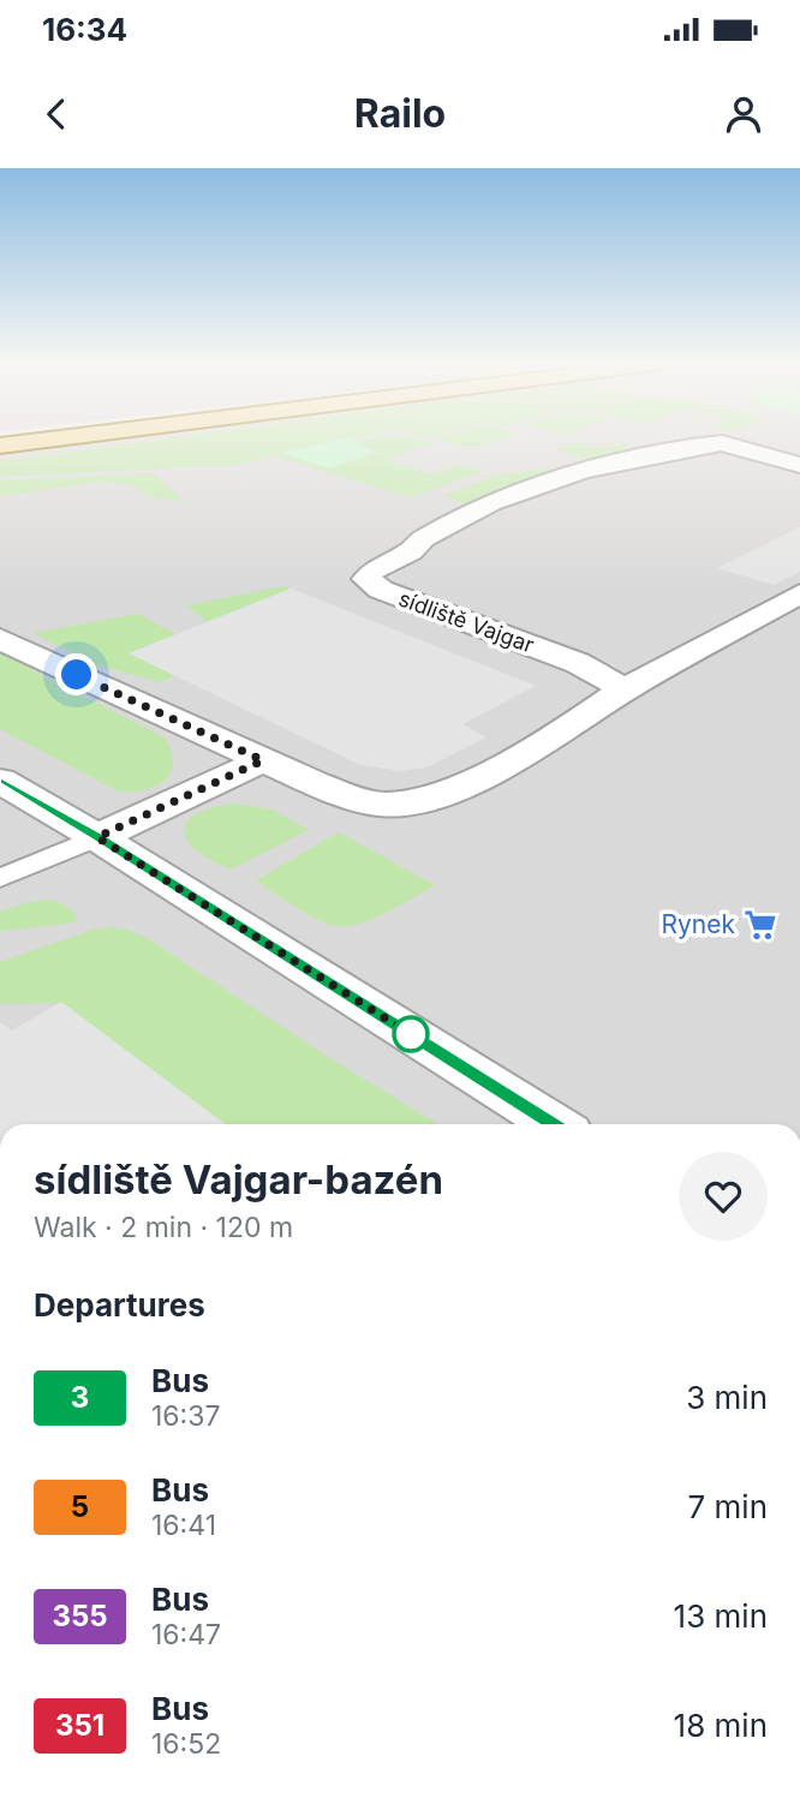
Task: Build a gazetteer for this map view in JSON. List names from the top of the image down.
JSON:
{
  "streets": {
    "street": ["sídliště Vajgar"]
  },
  "places": {
    "supermarket": ["Rynek"]
  },
  "lines": ["bus line 3"],
  "page": {
    "status": "16:34",
    "header": "Railo",
    "heading": [
      ["sídliště Vajgar-bazén", "Walk · 2 min · 120 m"],
      "Departures"
    ],
    "list": [
      {
        "mark": "3",
        "name": "Bus",
        "note": "16:37",
        "value": "3 min"
      },
      {
        "mark": "5",
        "name": "Bus",
        "note": "16:41",
        "value": "7 min"
      },
      {
        "mark": "355",
        "name": "Bus",
        "note": "16:47",
        "value": "13 min"
      },
      {
        "mark": "351",
        "name": "Bus",
        "note": "16:52",
        "value": "18 min"
      }
    ]
  }
}
